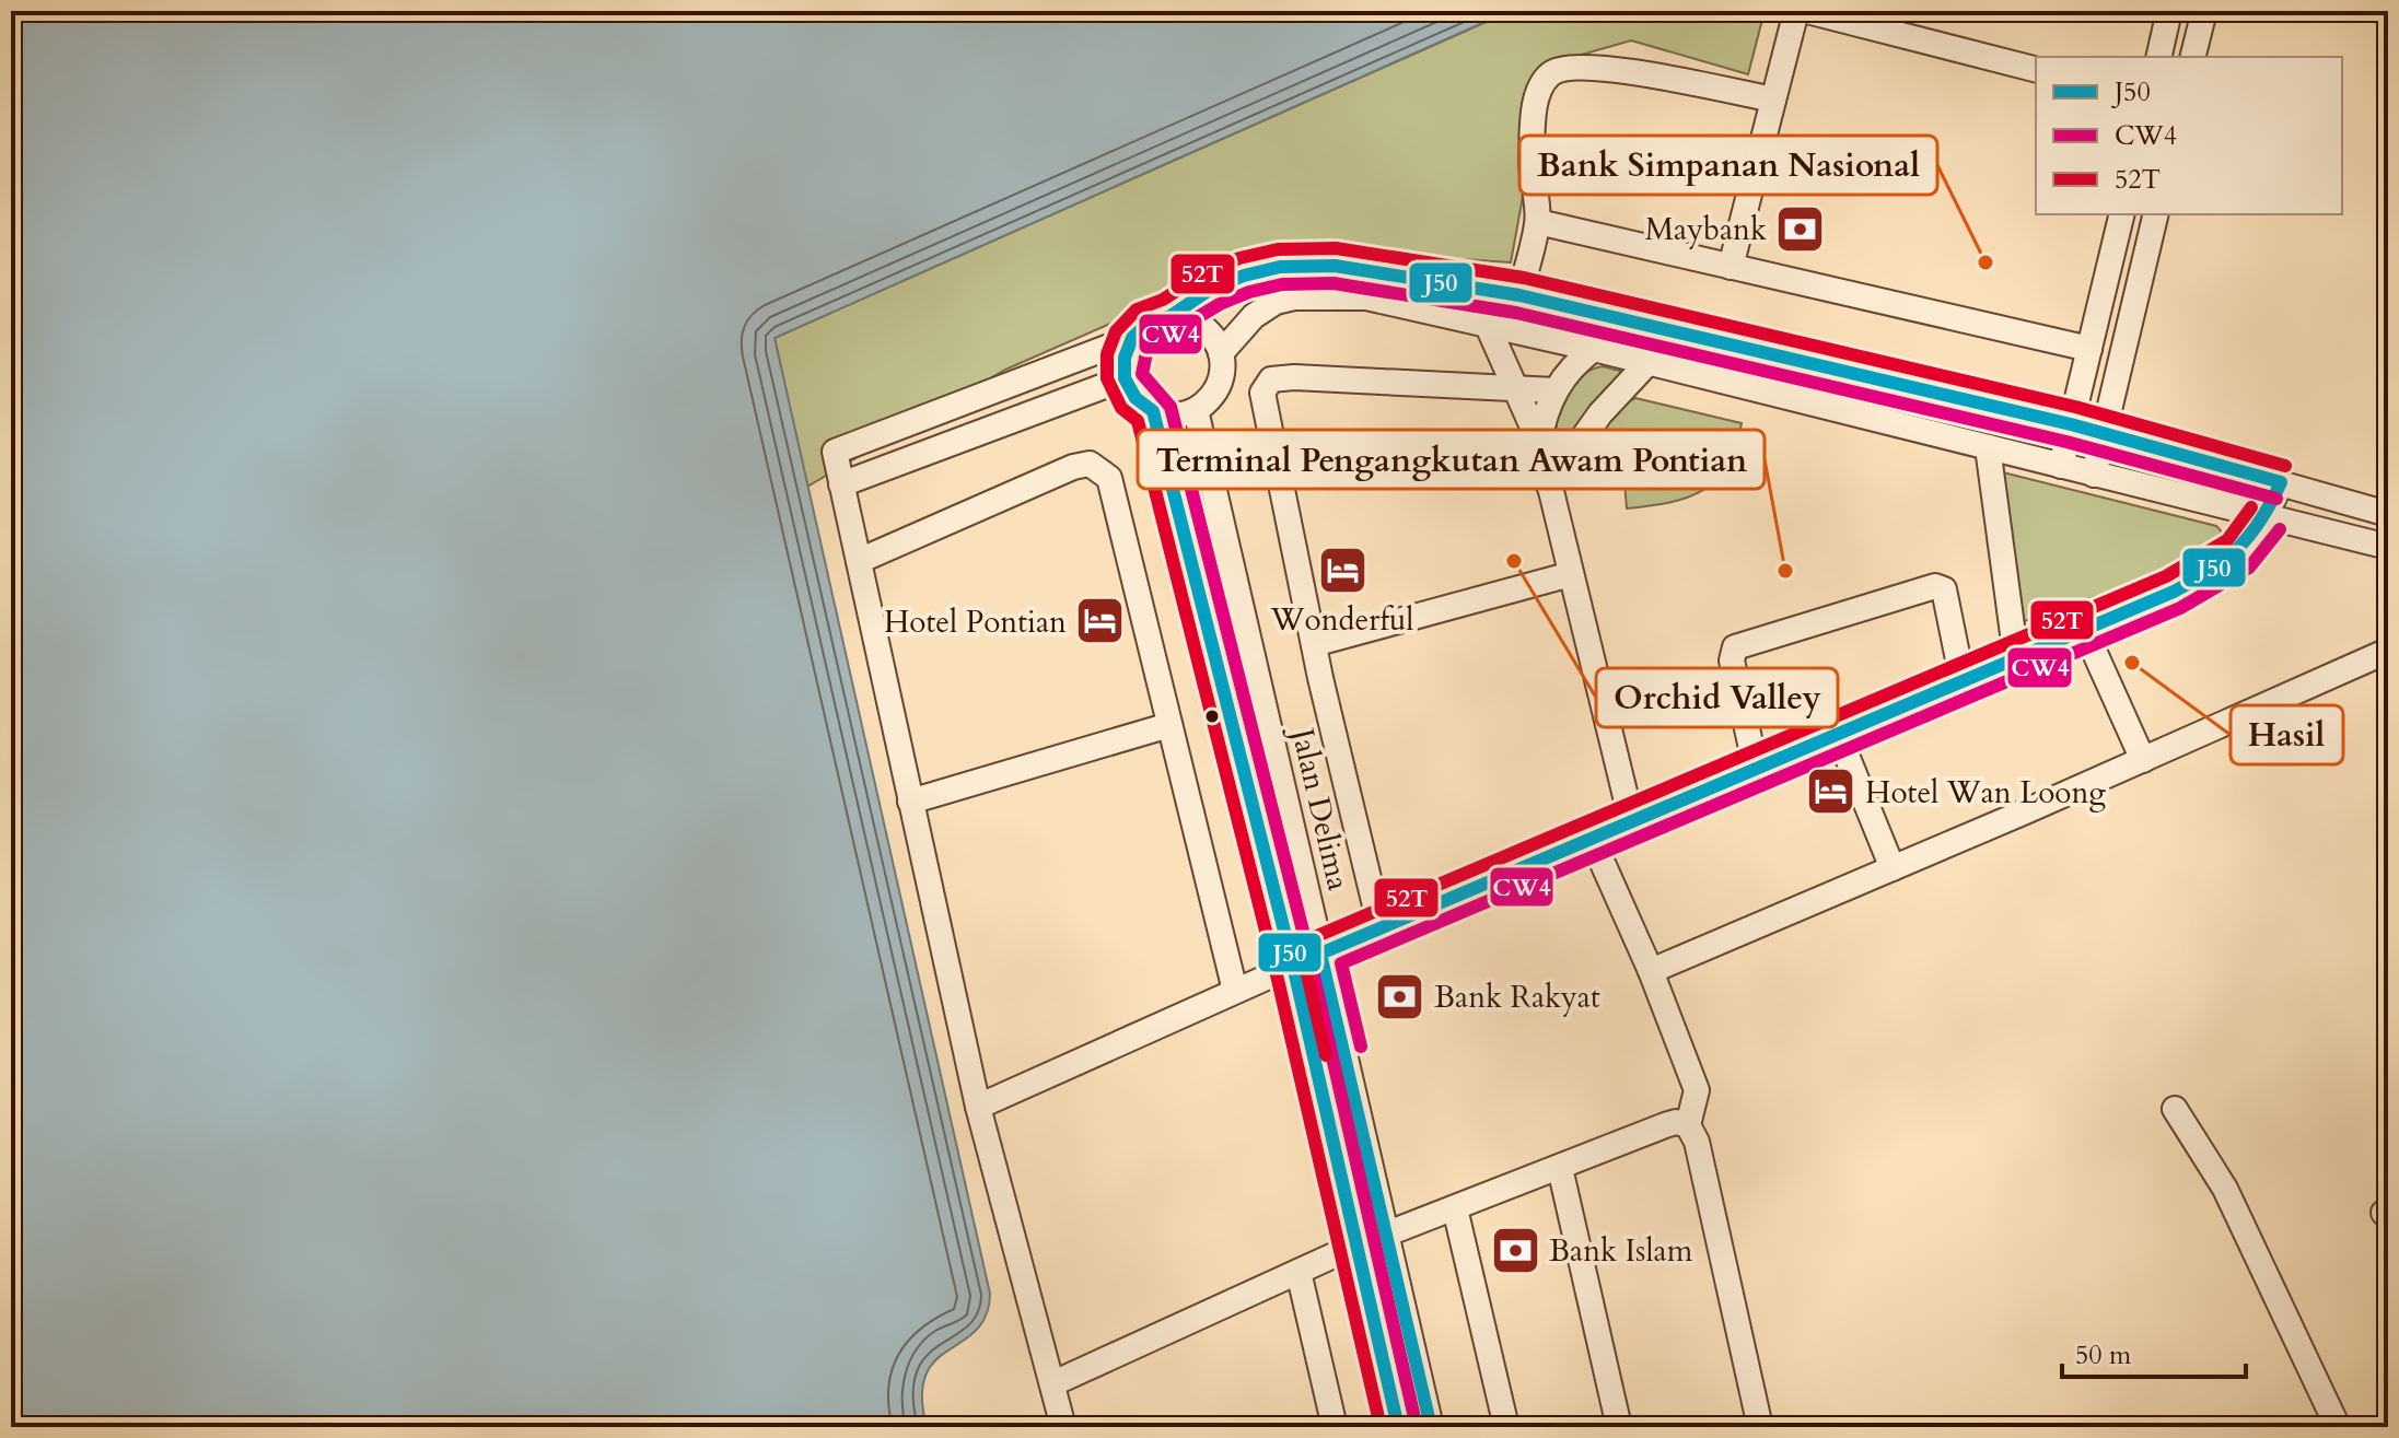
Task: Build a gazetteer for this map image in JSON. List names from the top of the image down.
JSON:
{
  "streets": {
    "street": ["Jalan Delima"]
  },
  "places": {
    "bank": ["Maybank", "Bank Rakyat", "Bank Islam"],
    "other": [
      "Bank Simpanan Nasional",
      "Orchid Valley",
      "Terminal Pengangkutan Awam Pontian",
      "Hasil"
    ],
    "hotel": ["Wonderful", "Hotel Pontian", "Hotel Wan Loong"]
  },
  "lines": ["transit line 52T", "transit line J50", "transit line CW4"],
  "legend": ["J50", "CW4", "52T"],
  "scale_bar": "50 m"
}
